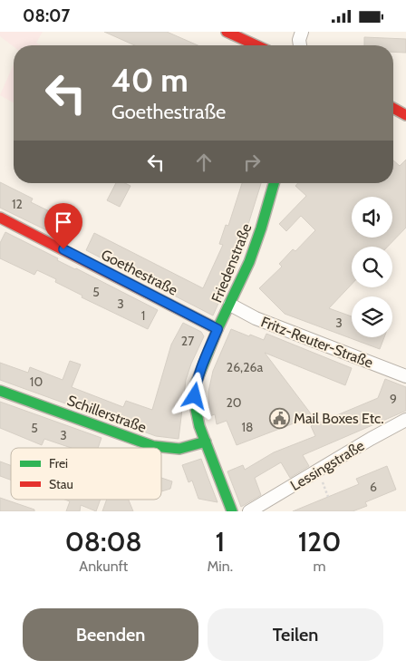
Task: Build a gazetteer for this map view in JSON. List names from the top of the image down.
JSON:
{
  "streets": {
    "street": [
      "Friedenstraße",
      "Goethestraße",
      "Fritz-Reuter-Straße",
      "Schillerstraße",
      "Lessingstraße"
    ]
  },
  "crossings": [
    ["Friedenstraße", "Goethestraße"],
    ["Friedenstraße", "Fritz-Reuter-Straße"],
    ["Friedenstraße", "Schillerstraße"]
  ],
  "places": {
    "public building": ["Mail Boxes Etc."]
  },
  "house_numbers": [
    "12",
    "5",
    "3",
    "1",
    "3",
    "27",
    "26,26a",
    "10",
    "9",
    "20",
    "18",
    "5",
    "3",
    "6"
  ],
  "legend": ["Frei", "Stau"],
  "page": {
    "status": "08:07",
    "turn": ["40 m", "Goethestraße"],
    "eta": [
      "08:08",
      "Ankunft",
      "1",
      "Min.",
      "120",
      "m"
    ],
    "buttons": ["Beenden", "Teilen"]
  }
}
